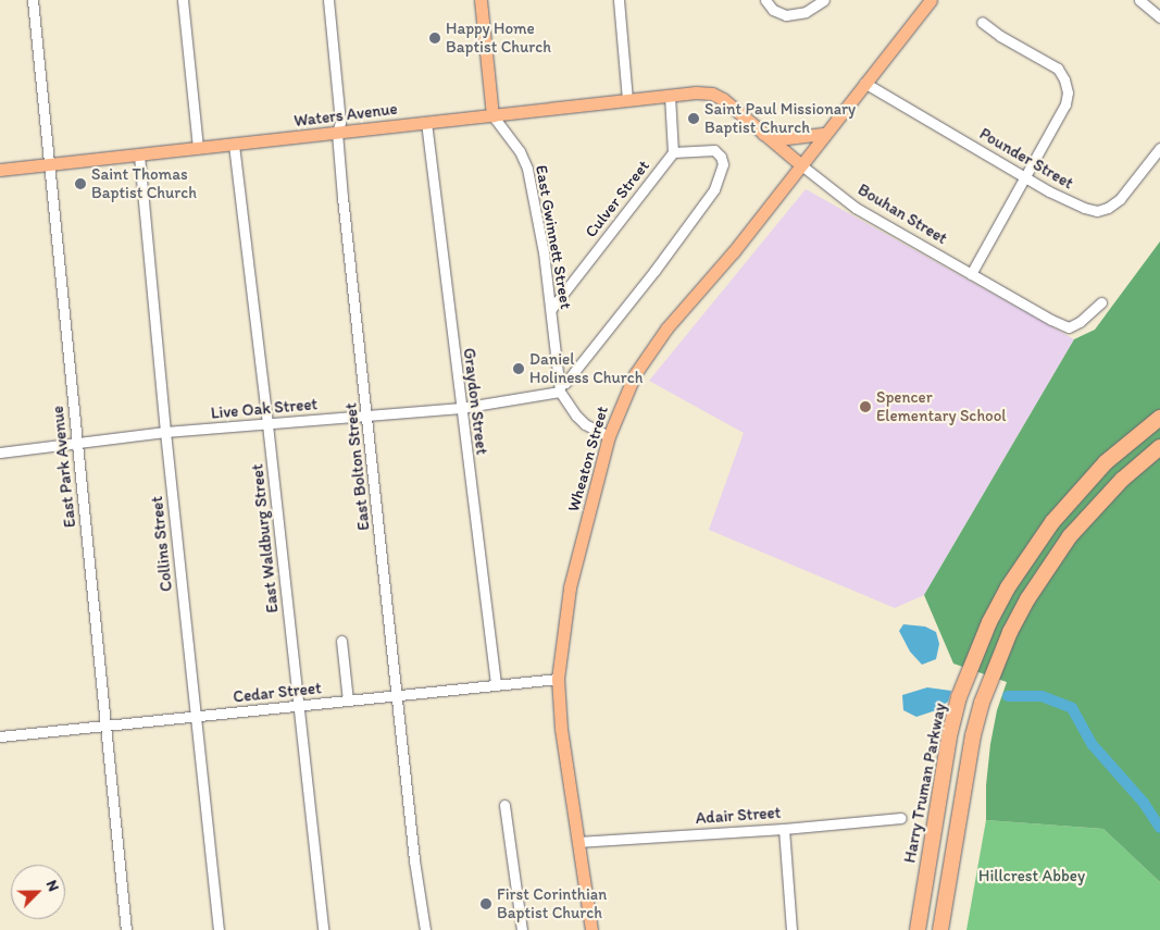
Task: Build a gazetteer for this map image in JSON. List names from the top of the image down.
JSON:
{
  "streets": {
    "highway": ["Harry Truman Parkway"],
    "main road": [
      "Waters Avenue",
      "Bouhan Street",
      "East Gwinnett Street",
      "Wheaton Street"
    ],
    "street": [
      "Pounder Street",
      "Culver Street",
      "Graydon Street",
      "Live Oak Street",
      "East Park Avenue",
      "East Bolton Street",
      "East Waldburg Street",
      "Collins Street",
      "Cedar Street",
      "Adair Street"
    ]
  },
  "crossings": [
    ["Waters Avenue", "Bouhan Street"],
    ["Waters Avenue", "East Gwinnett Street"],
    ["Waters Avenue", "Graydon Street"],
    ["Waters Avenue", "East Park Avenue"],
    ["Waters Avenue", "East Bolton Street"],
    ["Waters Avenue", "East Waldburg Street"],
    ["Waters Avenue", "Collins Street"],
    ["Pounder Street", "Wheaton Street"],
    ["Culver Street", "East Gwinnett Street"],
    ["Bouhan Street", "Wheaton Street"],
    ["East Gwinnett Street", "Live Oak Street"],
    ["Graydon Street", "Live Oak Street"],
    ["Graydon Street", "Cedar Street"],
    ["Live Oak Street", "East Park Avenue"],
    ["Live Oak Street", "East Bolton Street"],
    ["Live Oak Street", "East Waldburg Street"],
    ["Live Oak Street", "Collins Street"],
    ["Wheaton Street", "Cedar Street"],
    ["Wheaton Street", "Adair Street"],
    ["East Park Avenue", "Cedar Street"],
    ["East Bolton Street", "Cedar Street"],
    ["East Waldburg Street", "Cedar Street"],
    ["Collins Street", "Cedar Street"]
  ],
  "parks": ["Hillcrest Abbey"],
  "places": [
    "Happy Home Baptist Church",
    "Saint Paul Missionary Baptist Church",
    "Saint Thomas Baptist Church",
    "Daniel Holiness Church",
    "Spencer Elementary School",
    "First Corinthian Baptist Church"
  ],
  "north": "top right"
}
